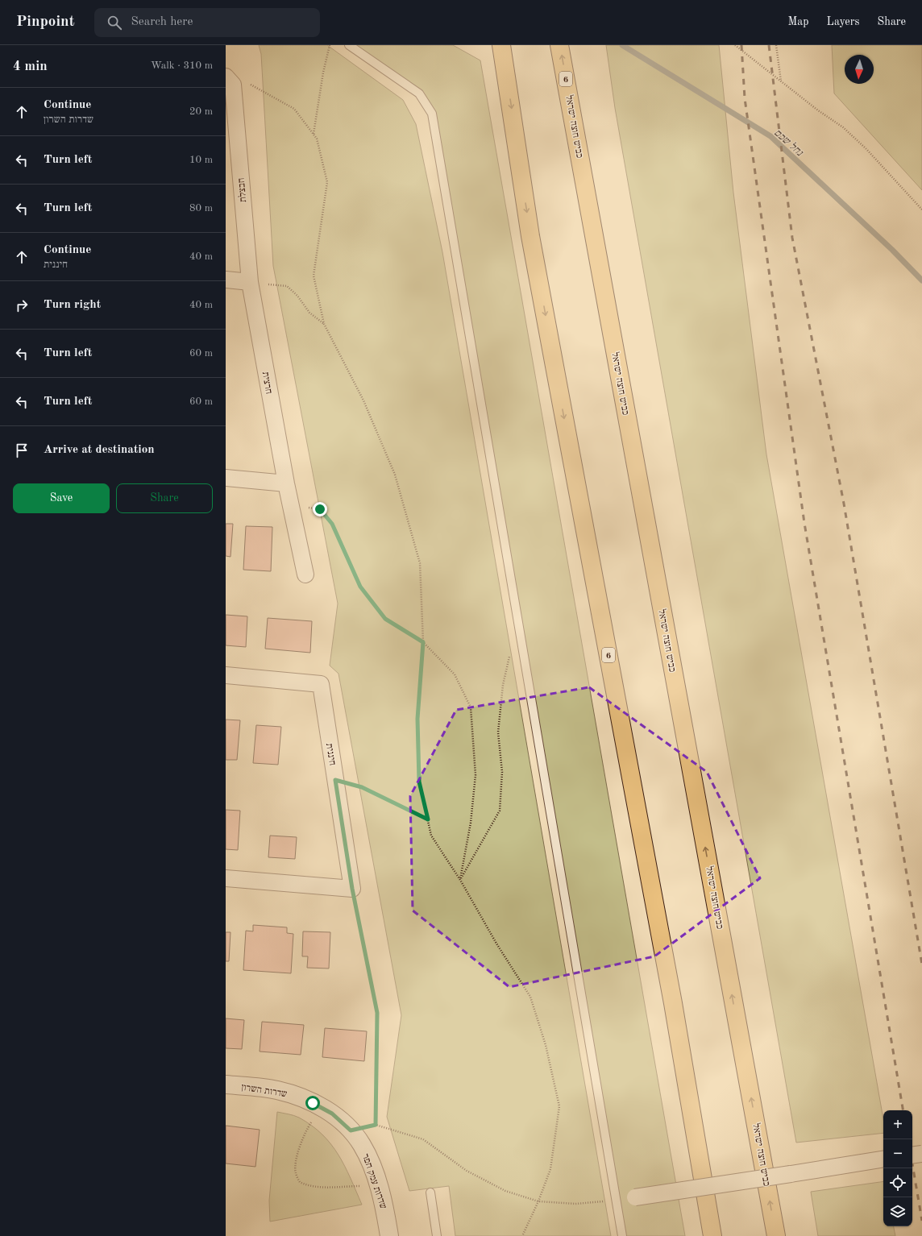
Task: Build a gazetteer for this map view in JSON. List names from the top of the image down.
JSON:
{
  "streets": {
    "highway": ["6", "כביש חוצה ישראל"],
    "street": [
      "חבצלת",
      "חרצית",
      "חיננית",
      "שדרות השרון",
      "שדרות עמק חפר"
    ]
  },
  "crossings": [
    ["חבצלת", "חרצית"],
    ["שדרות השרון", "שדרות עמק חפר"]
  ],
  "water": ["נחל שכם"],
  "north": "bottom",
  "page": {
    "header": "Pinpoint",
    "search": "Search here",
    "nav": ["Map", "Layers", "Share"],
    "heading": ["4 min", "Walk · 310 m"],
    "list": [
      ["Continue", "שדרות השרון", "20 m"],
      ["Turn left", "10 m"],
      ["Turn left", "80 m"],
      ["Continue", "חיננית", "40 m"],
      ["Turn right", "40 m"],
      ["Turn left", "60 m"],
      ["Turn left", "60 m"],
      "Arrive at destination"
    ],
    "buttons": ["Save", "Share"],
    "map_buttons": ["+", "−"]
  }
}
